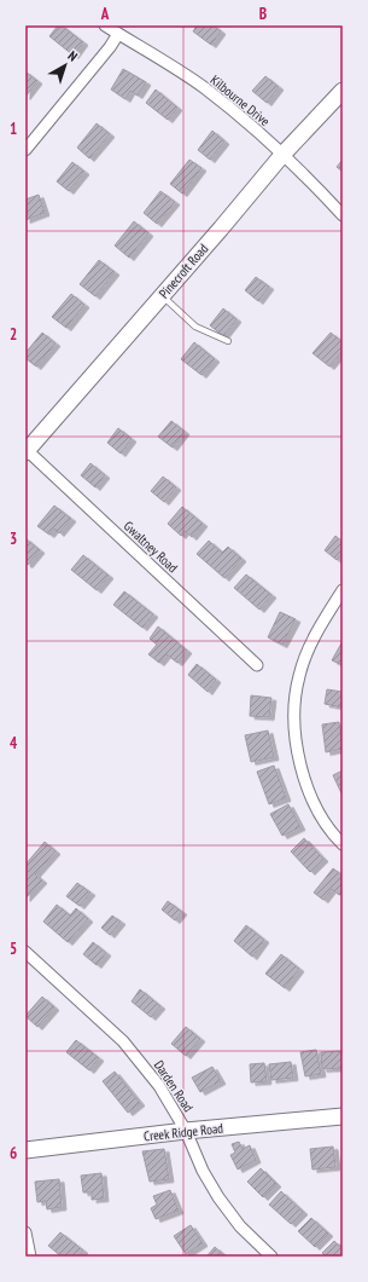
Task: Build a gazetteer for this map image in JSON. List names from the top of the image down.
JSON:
{
  "streets": {
    "street": [
      "Kilbourne Drive",
      "Pinecroft Road",
      "Gwaltney Road",
      "Darden Road",
      "Creek Ridge Road"
    ]
  },
  "crossings": [
    ["Kilbourne Drive", "Pinecroft Road"],
    ["Pinecroft Road", "Gwaltney Road"],
    ["Darden Road", "Creek Ridge Road"]
  ],
  "north": "top right",
  "grid": {
    "columns": ["A", "B"],
    "rows": [
      "1",
      "2",
      "3",
      "4",
      "5",
      "6"
    ]
  }
}
